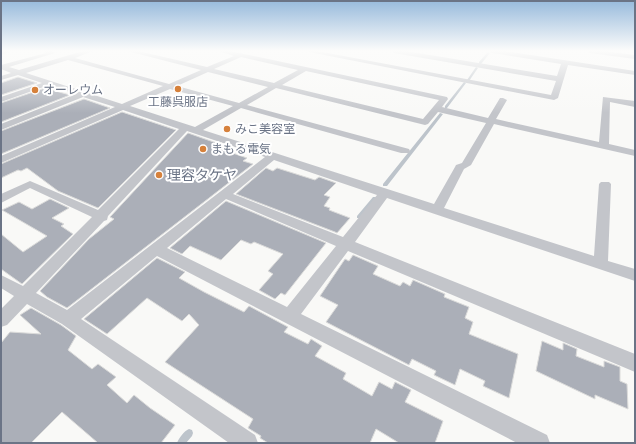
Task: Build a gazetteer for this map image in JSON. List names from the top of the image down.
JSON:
{
  "places": [
    "工藤呉服店",
    "オーレウム",
    "みこ美容室",
    "まもる電気",
    "理容タケヤ"
  ]
}
